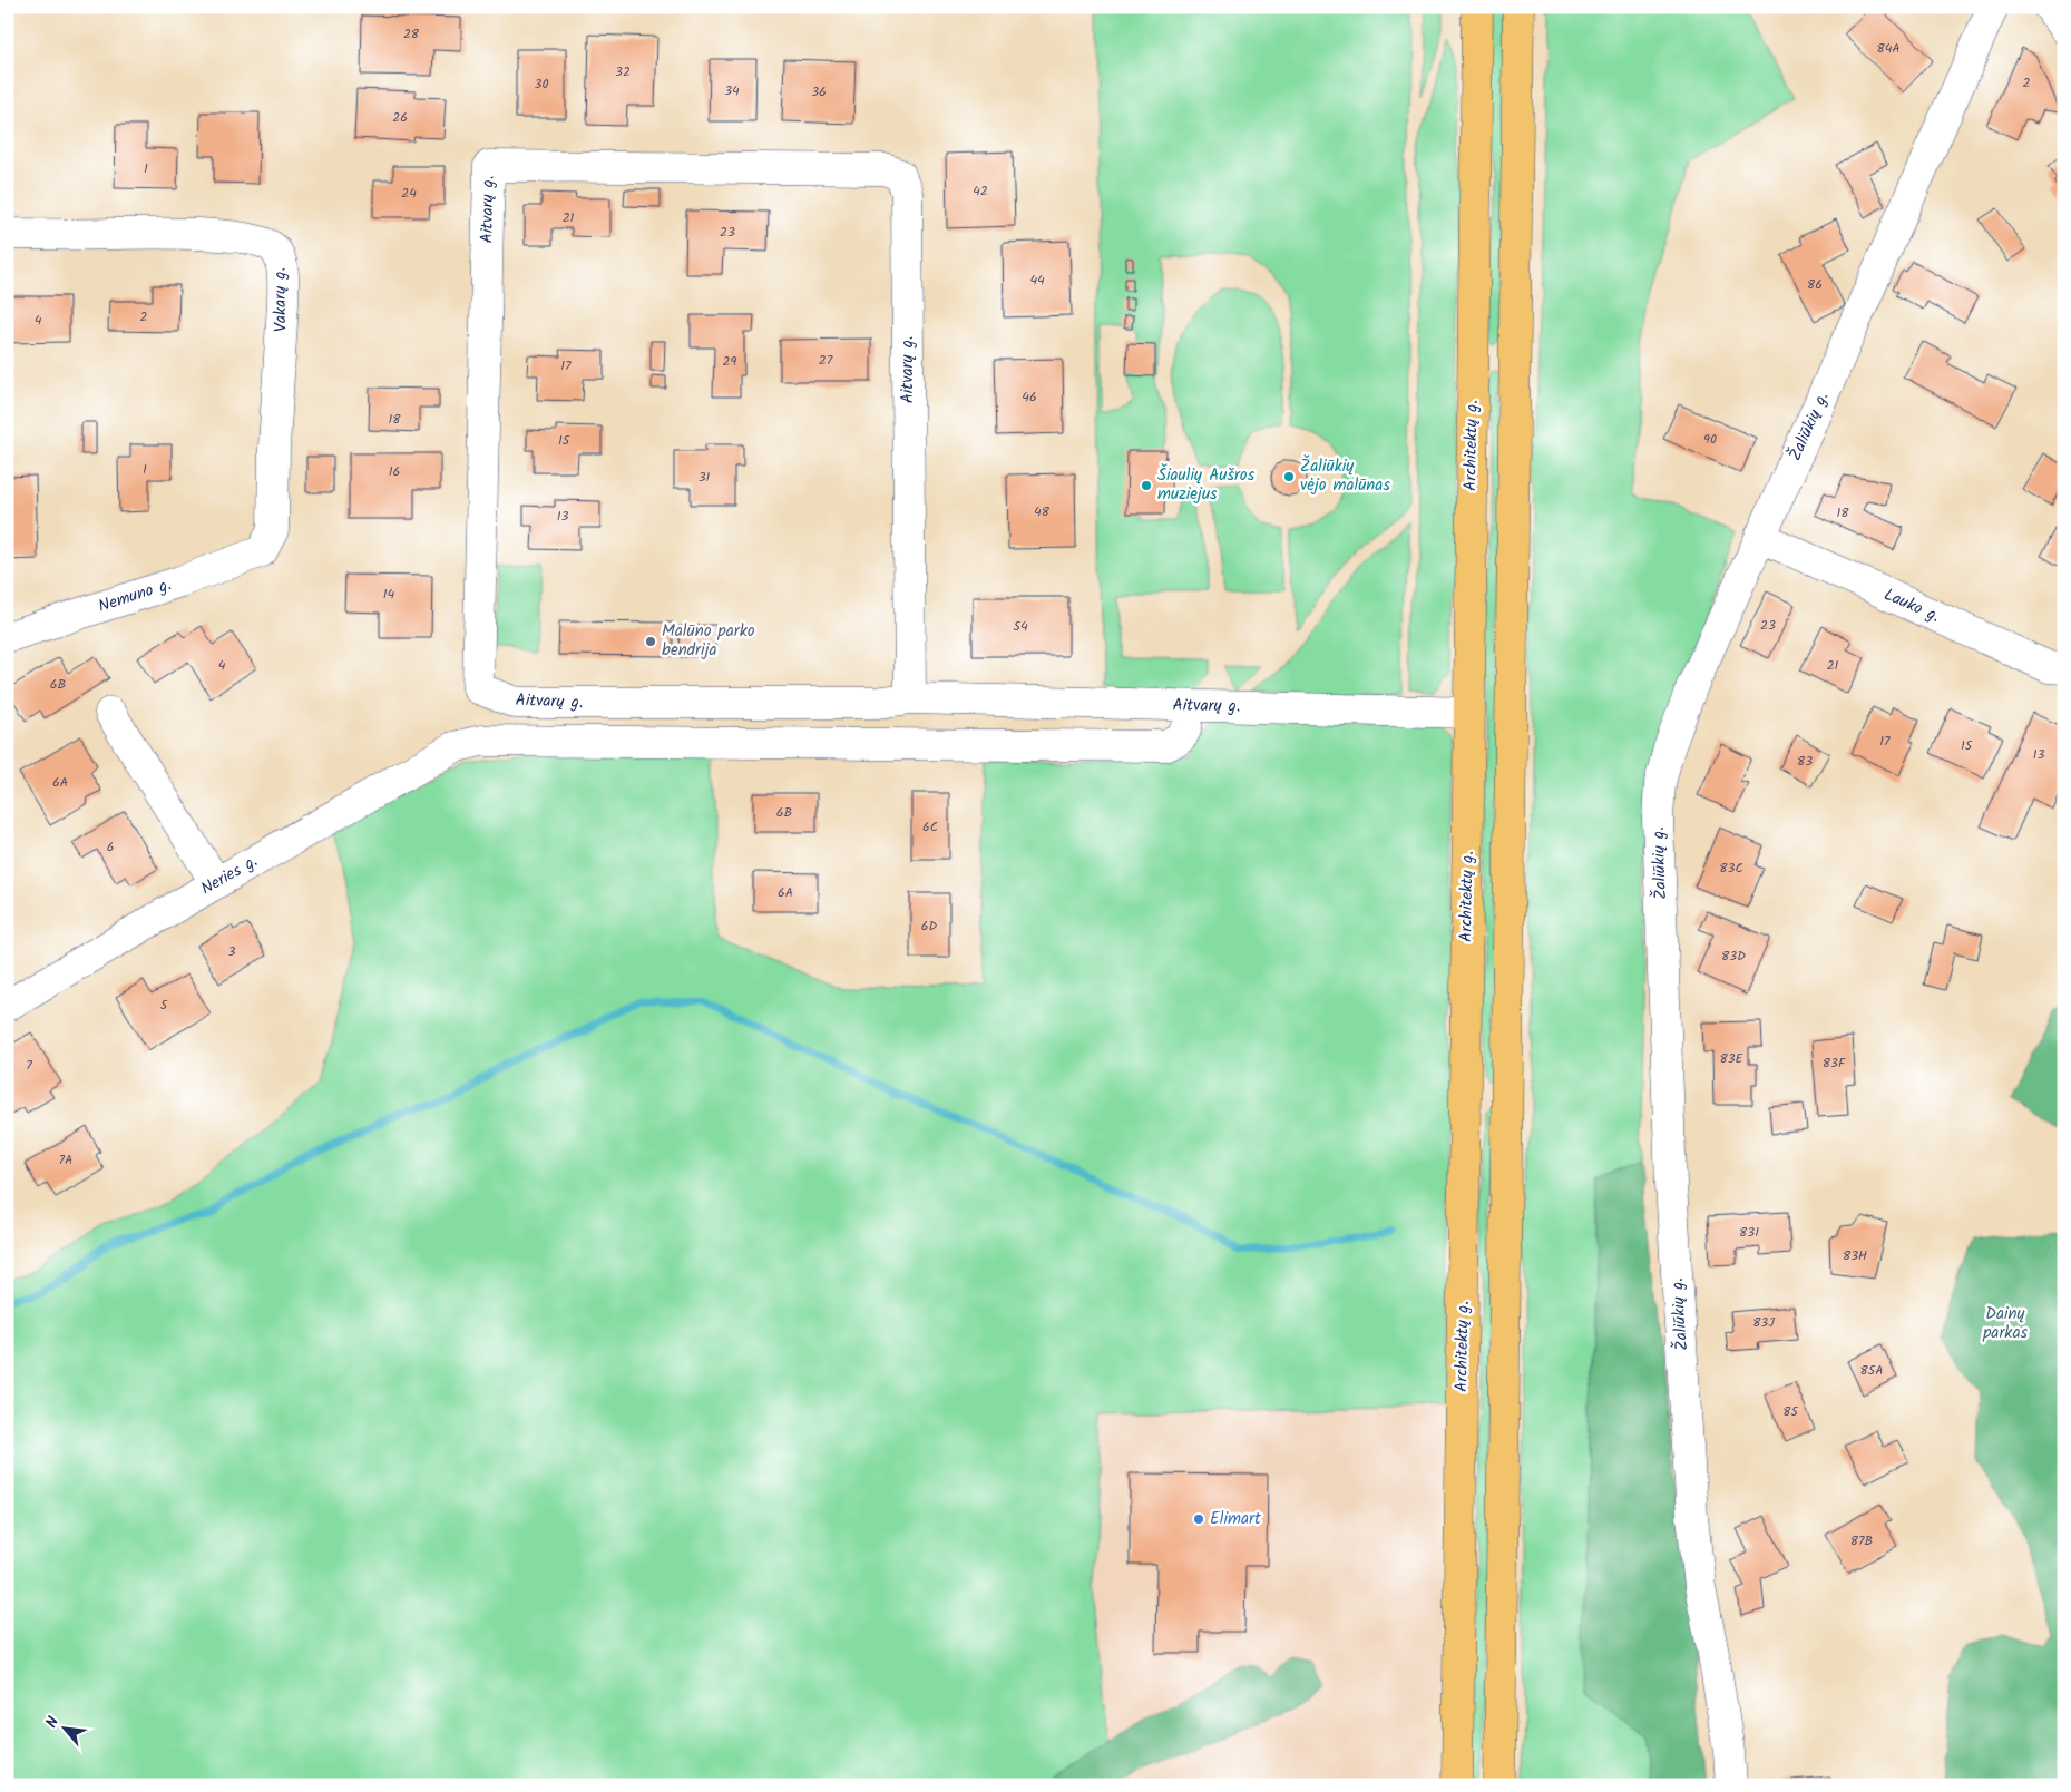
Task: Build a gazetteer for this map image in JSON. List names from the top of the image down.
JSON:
{
  "streets": {
    "main road": ["Architektų g."],
    "street": [
      "Aitvarų g.",
      "Vakarų g.",
      "Žaliūkių g.",
      "Nemuno g.",
      "Lauko g.",
      "Neries g."
    ]
  },
  "crossings": [
    ["Aitvarų g.", "Architektų g."],
    ["Aitvarų g.", "Neries g."],
    ["Vakarų g.", "Nemuno g."],
    ["Žaliūkių g.", "Lauko g."]
  ],
  "parks": ["Dainų parkas"],
  "places": [
    "Žaliūkių vėjo malūnas",
    "Šiaulių Aušros muziejus",
    "Malūno parko bendrija",
    "Elimart"
  ],
  "house_numbers": [
    "28",
    "84A",
    "32",
    "2",
    "30",
    "34",
    "36",
    "26",
    "1",
    "42",
    "24",
    "21",
    "23",
    "44",
    "86",
    "2",
    "4",
    "27",
    "29",
    "17",
    "46",
    "18",
    "90",
    "15",
    "1",
    "16",
    "31",
    "48",
    "18",
    "13",
    "14",
    "23",
    "54",
    "4",
    "21",
    "6B",
    "17",
    "15",
    "13",
    "83",
    "6A",
    "6B",
    "6C",
    "6",
    "83C",
    "6A",
    "6D",
    "3",
    "83D",
    "5",
    "83E",
    "83F",
    "7",
    "7A",
    "83I",
    "83H",
    "83J",
    "85A",
    "85",
    "87B"
  ],
  "north": "top left"
}
